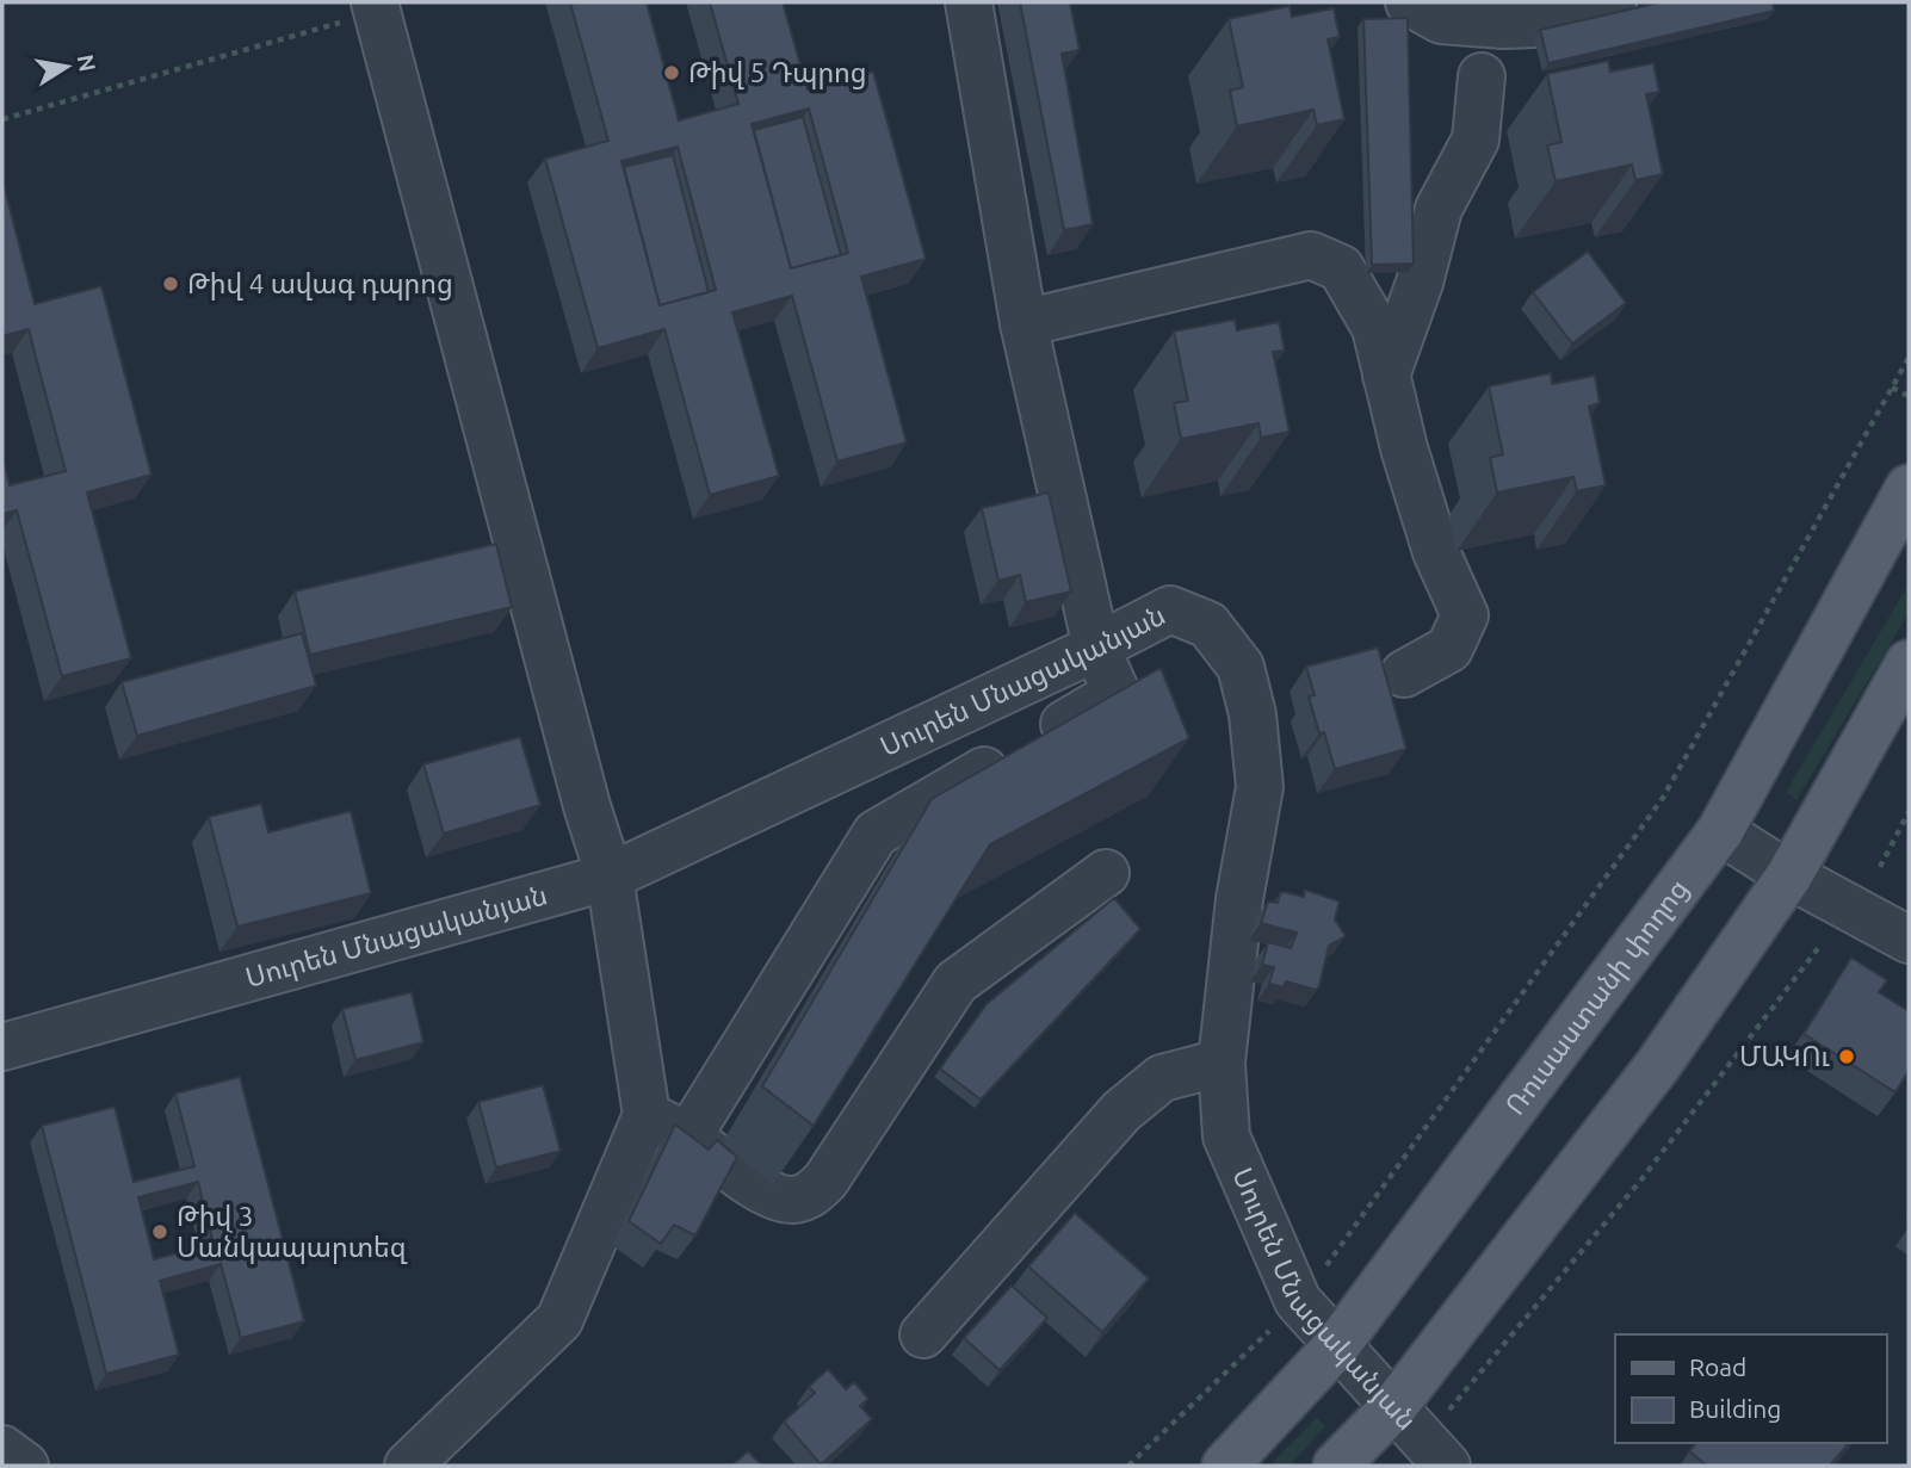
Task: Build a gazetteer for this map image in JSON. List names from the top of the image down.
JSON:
{
  "streets": {
    "main road": ["Ռուսաստանի փողոց"],
    "street": ["Սուրեն Մնացականյան"]
  },
  "crossings": [
    ["Սուրեն Մնացականյան", "Ռուսաստանի փողոց"]
  ],
  "places": [
    "Թիվ 5 Դպրոց",
    "Թիվ 4 ավագ դպրոց",
    "ՄԱԿՈւ",
    "Թիվ 3 Մանկապարտեզ"
  ],
  "legend": ["Road", "Building"],
  "north": "right"
}
